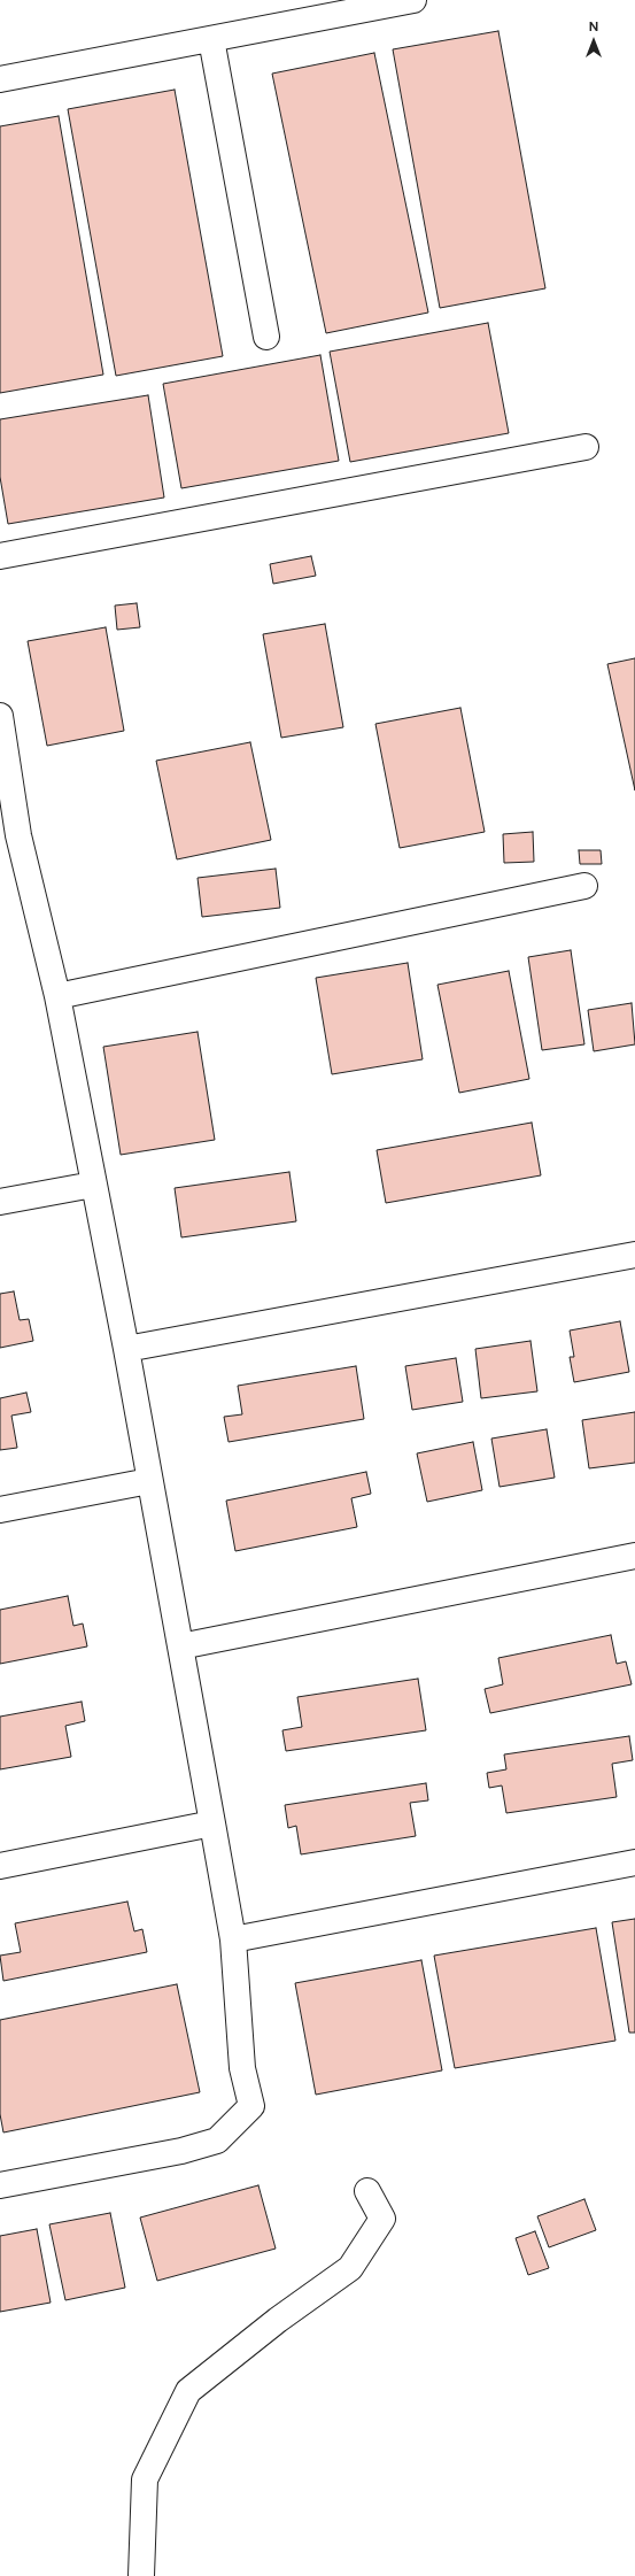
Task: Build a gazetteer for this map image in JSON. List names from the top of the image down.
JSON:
{
  "north": "top"
}
